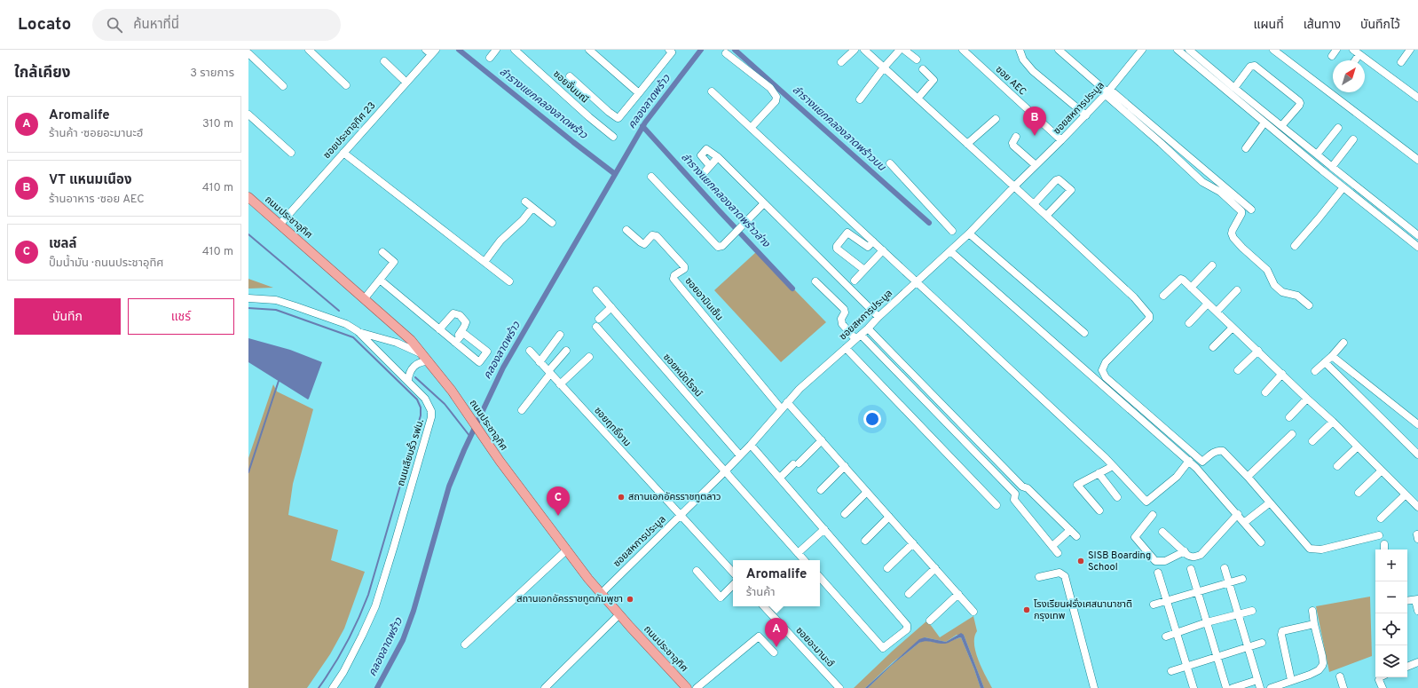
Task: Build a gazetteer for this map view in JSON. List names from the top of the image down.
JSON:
{
  "streets": {
    "main road": ["ถนนประชาอุทิศ"],
    "street": [
      "ซอย AEC",
      "ซอยจั่นมณี",
      "ซอยสหการประมูล",
      "ซอยประชาอุทิศ 23",
      "ซอยอามินเซ็น",
      "ซอยหมัดโรจน์",
      "ซอยฤทธิ์งาม",
      "ถนนเลียบรั้ว รฟม.",
      "ซอยอะมานะฮ์"
    ]
  },
  "crossings": [
    ["ซอย AEC", "ซอยสหการประมูล"],
    ["ซอยสหการประมูล", "ถนนประชาอุทิศ"],
    ["ซอยสหการประมูล", "ซอยอามินเซ็น"],
    ["ซอยสหการประมูล", "ซอยหมัดโรจน์"],
    ["ซอยสหการประมูล", "ซอยฤทธิ์งาม"],
    ["ซอยประชาอุทิศ 23", "ถนนประชาอุทิศ"]
  ],
  "water": [
    "คลองลาดพร้าว",
    "ลำรางแยกคลองลาดพร้าว",
    "ลำรางแยกคลองลาดพร้าวบน",
    "ลำรางแยกคลองลาดพร้าวล่าง"
  ],
  "places": [
    "สถานเอกอัครราชทูตลาว",
    "SISB Boarding School",
    "สถานเอกอัครราชทูตกัมพูชา",
    "โรงเรียนฝรั่งเศสนานาชาติ กรุงเทพ"
  ],
  "north": "top right",
  "page": {
    "header": "Locato",
    "search": "ค้นหาที่นี่",
    "nav": ["แผนที่", "เส้นทาง", "บันทึกไว้"],
    "heading": ["ใกล้เคียง", "3 รายการ"],
    "list": [
      {
        "mark": "A",
        "name": "Aromalife",
        "note": "ร้านค้า · ซอยอะมานะฮ์",
        "value": "310 m"
      },
      {
        "mark": "B",
        "name": "VT แหนมเนือง",
        "note": "ร้านอาหาร · ซอย AEC",
        "value": "410 m"
      },
      {
        "mark": "C",
        "name": "เชลล์",
        "note": "ปั๊มน้ำมัน · ถนนประชาอุทิศ",
        "value": "410 m"
      }
    ],
    "pins": ["B", "C", "A"],
    "buttons": ["บันทึก", "แชร์"],
    "map_buttons": ["+", "−"],
    "popup": ["Aromalife", "ร้านค้า"]
  }
}
